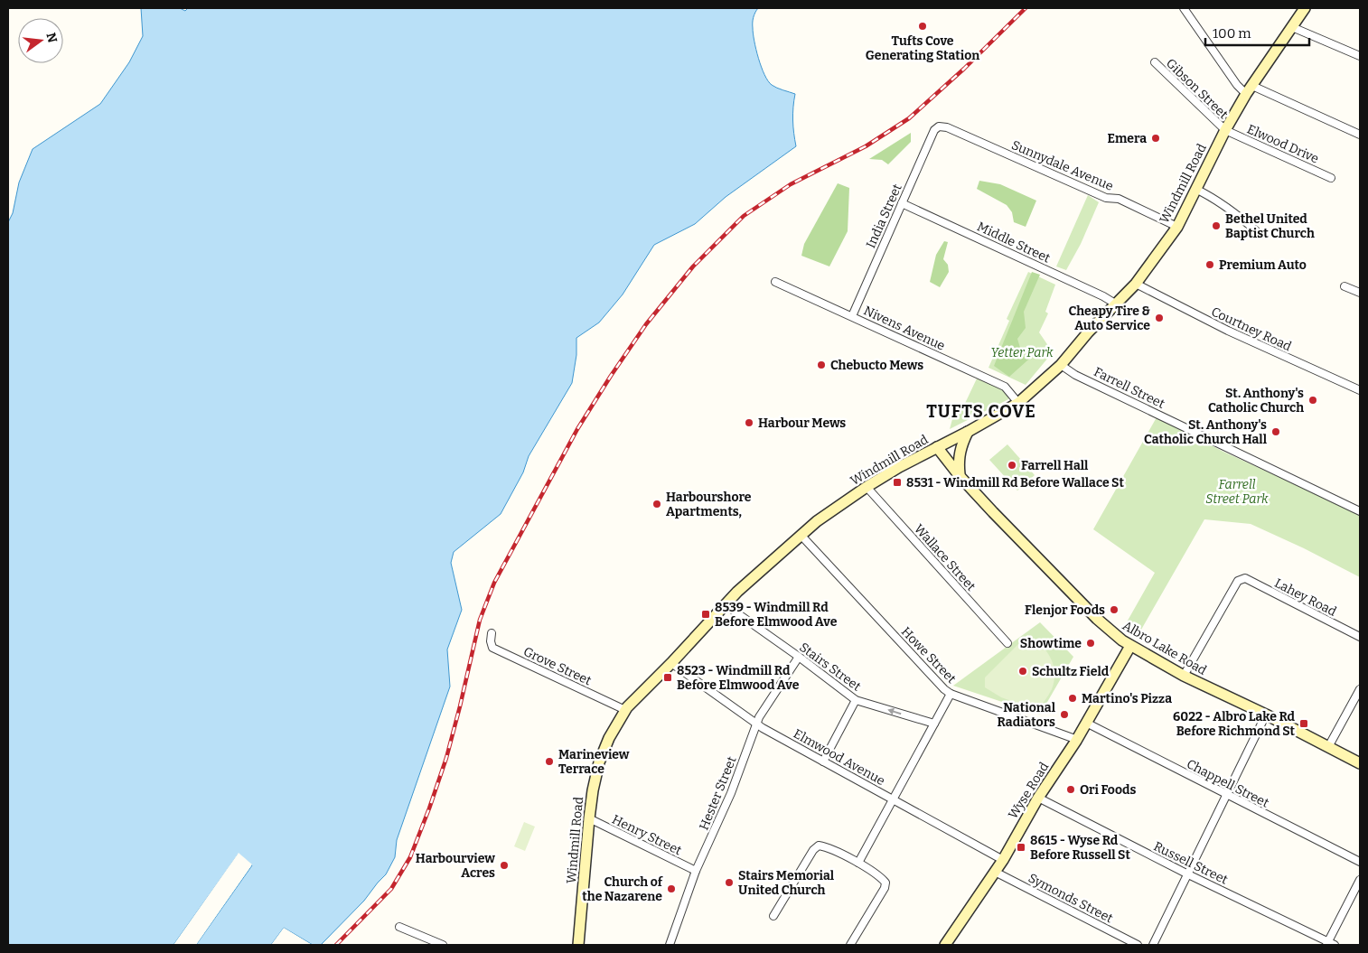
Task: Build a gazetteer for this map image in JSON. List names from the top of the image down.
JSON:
{
  "streets": {
    "main road": ["Windmill Road", "Albro Lake Road", "Wyse Road"],
    "street": [
      "Gibson Street",
      "Elwood Drive",
      "Sunnydale Avenue",
      "India Street",
      "Middle Street",
      "Nivens Avenue",
      "Courtney Road",
      "Farrell Street",
      "Wallace Street",
      "Lahey Road",
      "Howe Street",
      "Grove Street",
      "Stairs Street",
      "Elmwood Avenue",
      "Chappell Street",
      "Hester Street",
      "Henry Street",
      "Russell Street",
      "Symonds Street"
    ]
  },
  "crossings": [
    ["Gibson Street", "Elwood Drive"],
    ["Gibson Street", "Windmill Road"],
    ["Elwood Drive", "Windmill Road"],
    ["Sunnydale Avenue", "Windmill Road"],
    ["Sunnydale Avenue", "India Street"],
    ["Windmill Road", "Middle Street"],
    ["Windmill Road", "Nivens Avenue"],
    ["Windmill Road", "Courtney Road"],
    ["Windmill Road", "Farrell Street"],
    ["Windmill Road", "Wallace Street"],
    ["Windmill Road", "Albro Lake Road"],
    ["Windmill Road", "Howe Street"],
    ["Windmill Road", "Grove Street"],
    ["Windmill Road", "Stairs Street"],
    ["Windmill Road", "Elmwood Avenue"],
    ["Windmill Road", "Henry Street"],
    ["India Street", "Middle Street"],
    ["India Street", "Nivens Avenue"],
    ["Lahey Road", "Albro Lake Road"],
    ["Albro Lake Road", "Wyse Road"],
    ["Howe Street", "Wyse Road"],
    ["Stairs Street", "Hester Street"],
    ["Elmwood Avenue", "Wyse Road"],
    ["Elmwood Avenue", "Hester Street"],
    ["Chappell Street", "Wyse Road"],
    ["Wyse Road", "Russell Street"],
    ["Wyse Road", "Symonds Street"],
    ["Hester Street", "Henry Street"]
  ],
  "districts": ["TUFTS COVE"],
  "parks": ["Yetter Park", "Farrell Street Park"],
  "places": {
    "other": [
      "Tufts Cove Generating Station",
      "Emera",
      "Bethel United Baptist Church",
      "Premium Auto",
      "Cheapy Tire & Auto Service",
      "Chebucto Mews",
      "St. Anthony's Catholic Church",
      "Harbour Mews",
      "St. Anthony's Catholic Church Hall",
      "Farrell Hall",
      "Harbourshore Apartments,",
      "Flenjor Foods",
      "Showtime",
      "Schultz Field",
      "Martino's Pizza",
      "National Radiators",
      "Marineview Terrace",
      "Ori Foods",
      "Harbourview Acres",
      "Stairs Memorial United Church",
      "Church of the Nazarene"
    ],
    "transit": [
      "8531 - Windmill Rd Before Wallace St",
      "8539 - Windmill Rd Before Elmwood Ave",
      "8523 - Windmill Rd Before Elmwood Ave",
      "6022 - Albro Lake Rd Before Richmond St",
      "8615 - Wyse Rd Before Russell St"
    ]
  },
  "scale_bar": "100 m",
  "north": "right"
}
